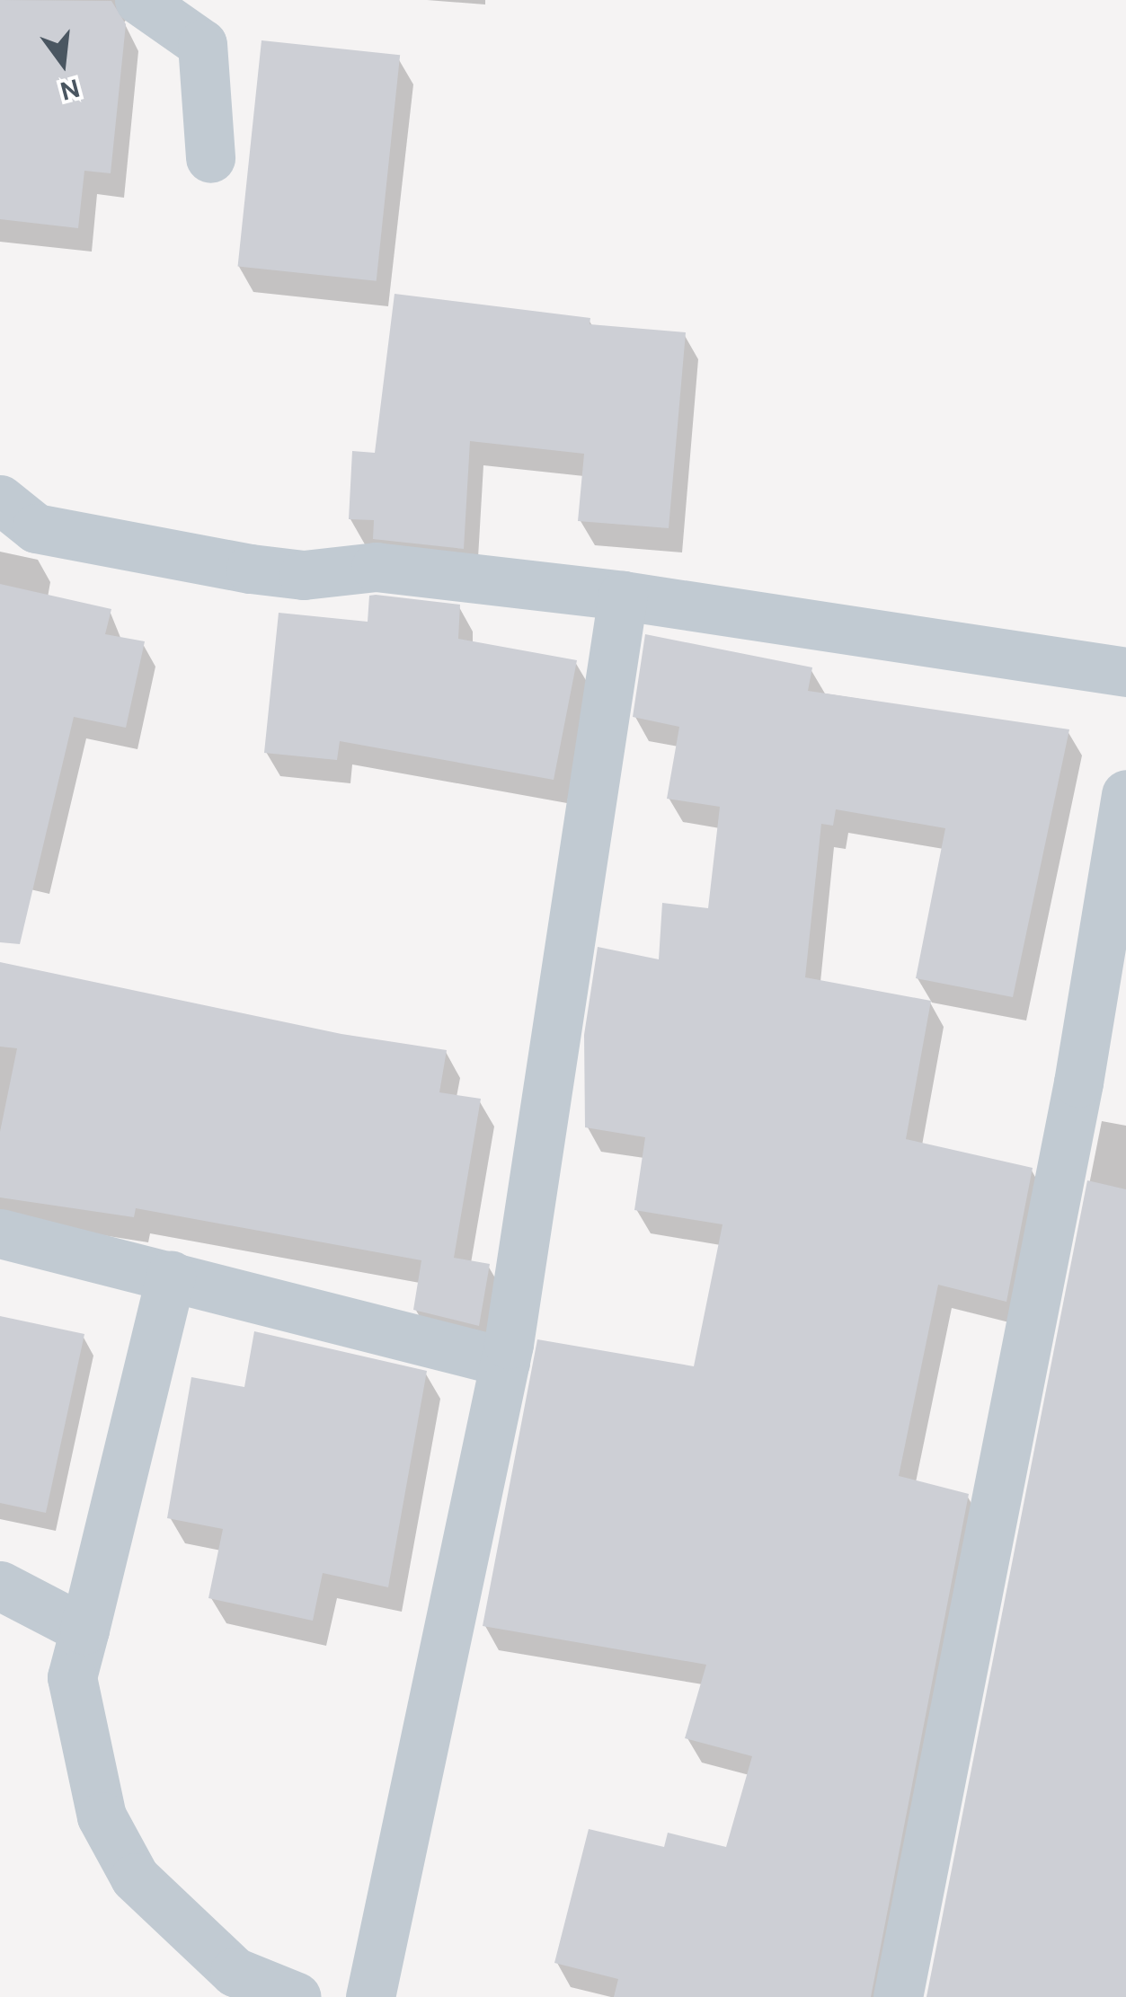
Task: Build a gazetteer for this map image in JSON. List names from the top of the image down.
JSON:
{
  "north": "bottom"
}
